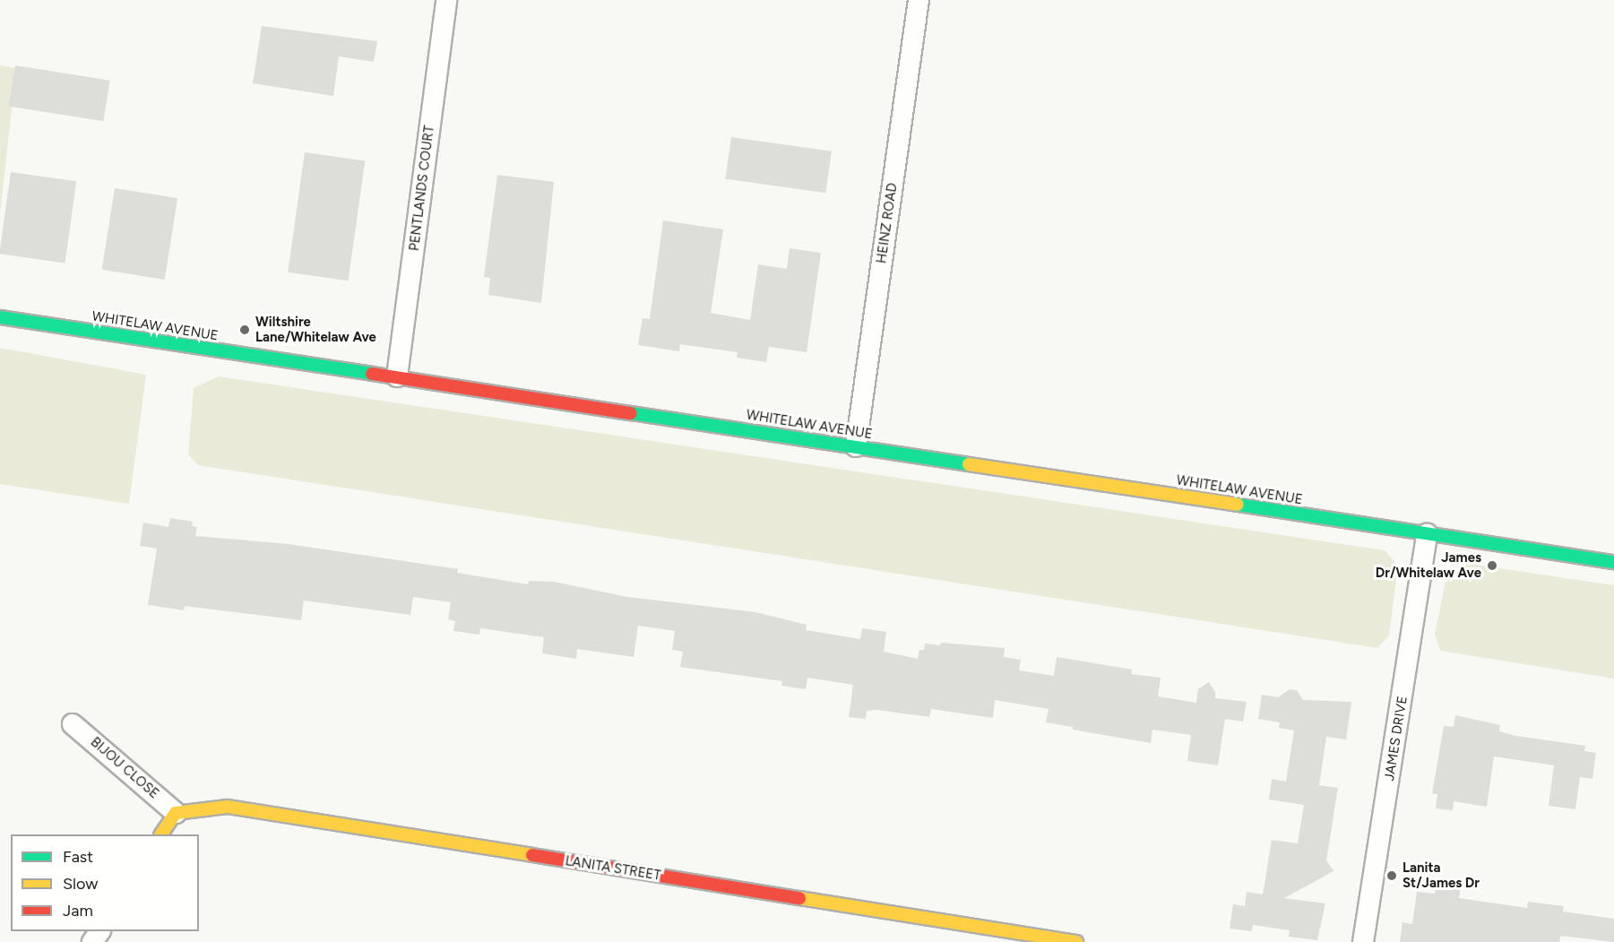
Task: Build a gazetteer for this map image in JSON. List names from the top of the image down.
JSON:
{
  "streets": {
    "street": [
      "PENTLANDS COURT",
      "HEINZ ROAD",
      "WHITELAW AVENUE",
      "JAMES DRIVE",
      "BIJOU CLOSE",
      "LANITA STREET"
    ]
  },
  "crossings": [
    ["PENTLANDS COURT", "WHITELAW AVENUE"],
    ["HEINZ ROAD", "WHITELAW AVENUE"],
    ["WHITELAW AVENUE", "JAMES DRIVE"],
    ["BIJOU CLOSE", "LANITA STREET"]
  ],
  "places": ["Wiltshire Lane/Whitelaw Ave", "James Dr/Whitelaw Ave", "Lanita St/James Dr"],
  "legend": ["Fast", "Slow", "Jam"]
}
